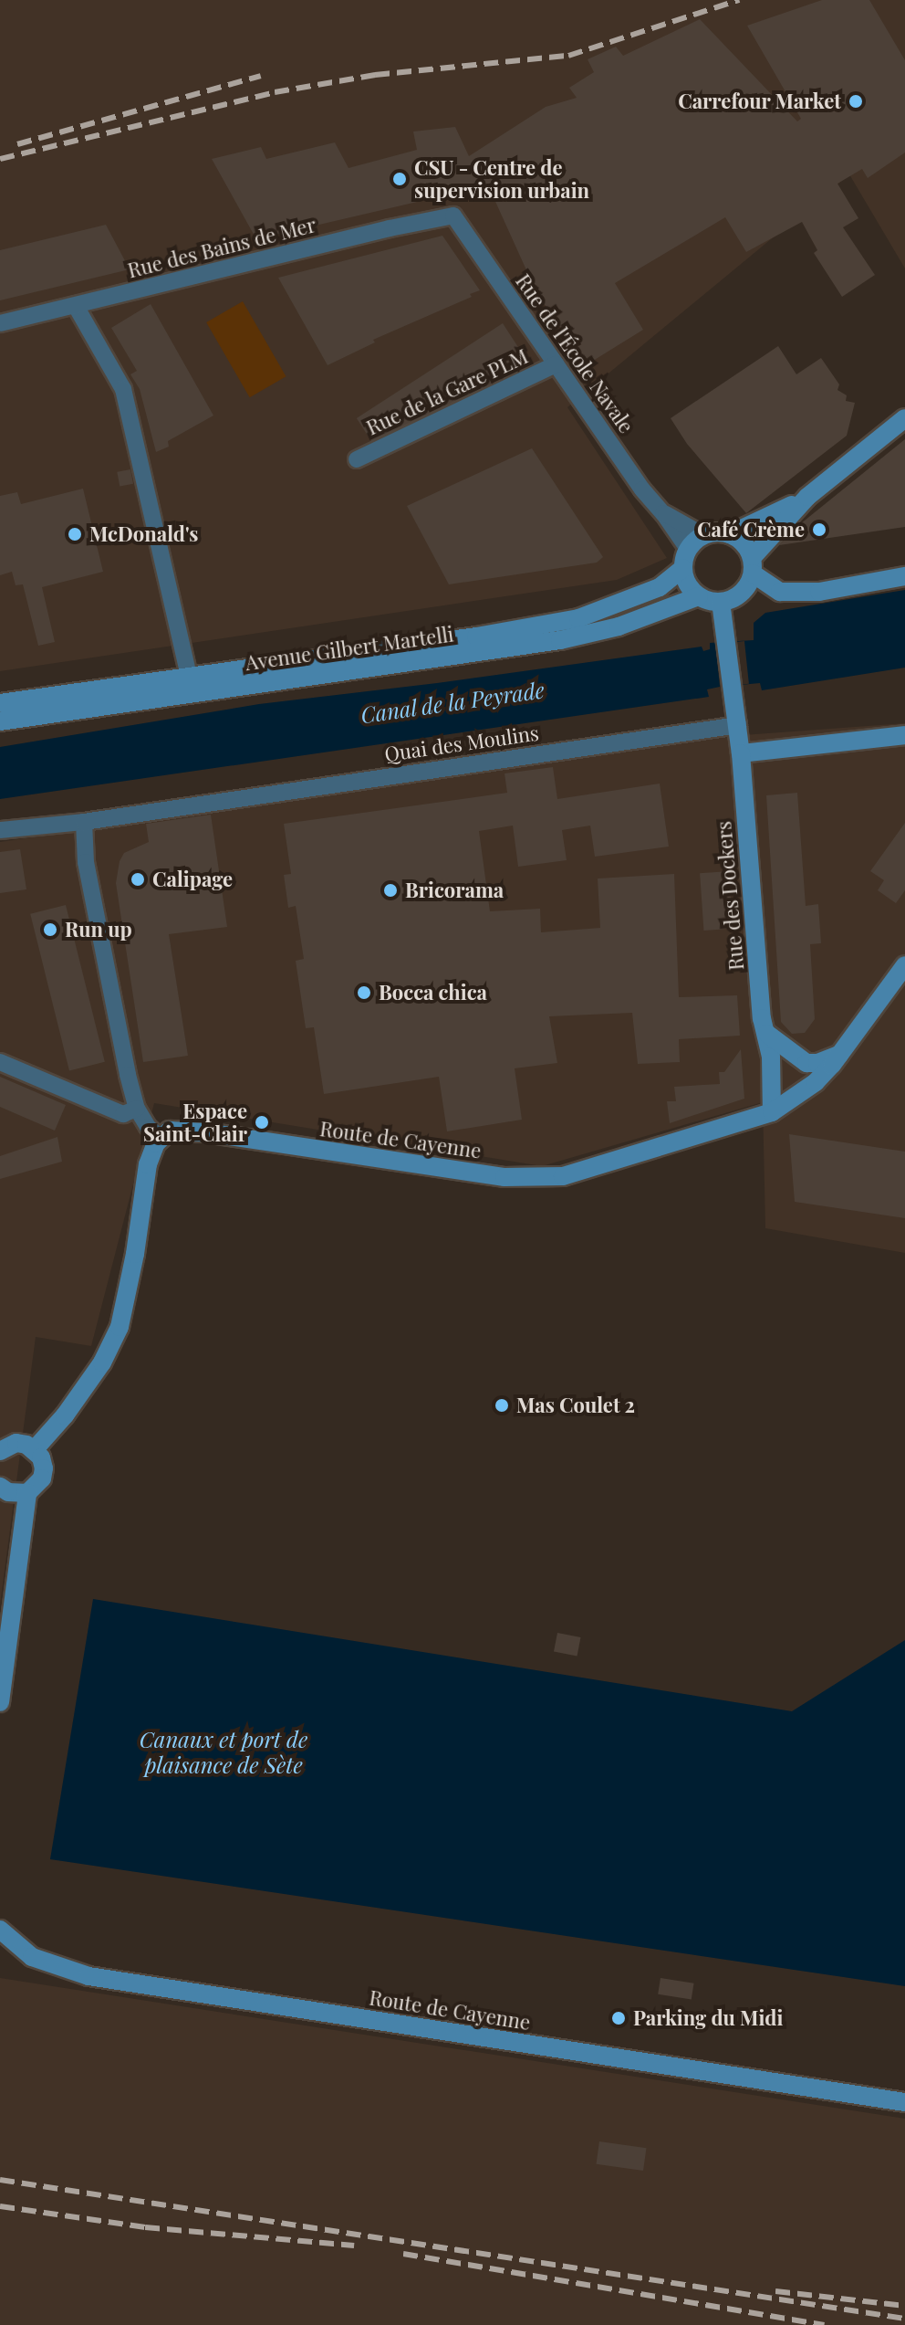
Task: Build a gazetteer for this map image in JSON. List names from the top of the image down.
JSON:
{
  "streets": {
    "street": [
      "Rue des Bains de Mer",
      "Rue de l'École Navale",
      "Rue de la Gare PLM",
      "Avenue Gilbert Martelli",
      "Quai des Moulins",
      "Rue des Dockers",
      "Route de Cayenne"
    ]
  },
  "crossings": [
    ["Rue des Bains de Mer", "Rue de l'École Navale"],
    ["Rue de l'École Navale", "Rue de la Gare PLM"],
    ["Rue de l'École Navale", "Avenue Gilbert Martelli"],
    ["Rue des Dockers", "Route de Cayenne"]
  ],
  "water": ["Canal de la Peyrade", "Canaux et port de plaisance de Sète"],
  "places": [
    "Carrefour Market",
    "CSU - Centre de supervision urbain",
    "Café Crème",
    "McDonald's",
    "Calipage",
    "Bricorama",
    "Run up",
    "Bocca chica",
    "Espace Saint-Clair",
    "Mas Coulet 2",
    "Parking du Midi"
  ]
}
